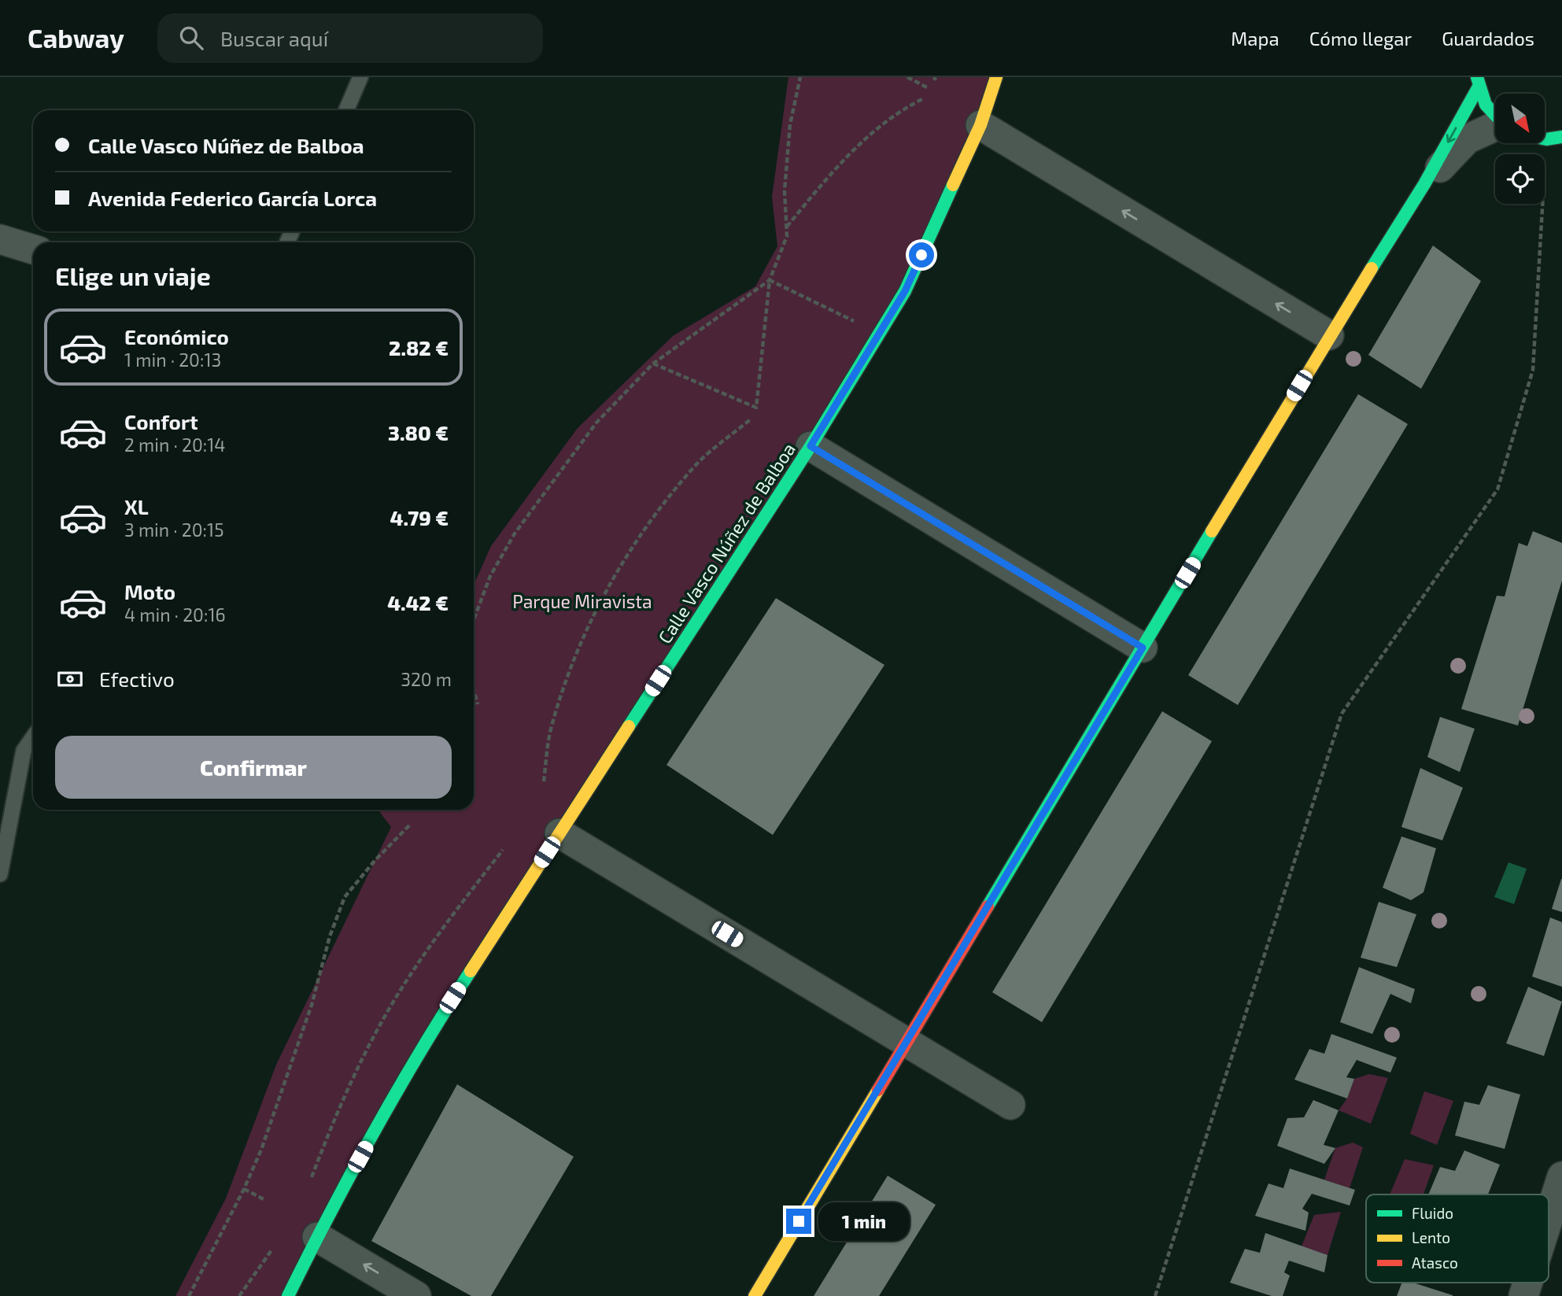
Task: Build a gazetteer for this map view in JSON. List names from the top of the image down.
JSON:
{
  "streets": {
    "street": ["Calle Vasco Núñez de Balboa"]
  },
  "parks": ["Parque Miravista"],
  "legend": ["Fluido", "Lento", "Atasco"],
  "north": "bottom right",
  "page": {
    "header": "Cabway",
    "search": "Buscar aquí",
    "nav": ["Mapa", "Cómo llegar", "Guardados"],
    "banner": ["Calle Vasco Núñez de Balboa", "Avenida Federico García Lorca"],
    "heading": "Elige un viaje",
    "list": [
      {
        "name": "Económico",
        "note": "1 min · 20:13",
        "value": "2.82 €"
      },
      {
        "name": "Confort",
        "note": "2 min · 20:14",
        "value": "3.80 €"
      },
      {
        "name": "XL",
        "note": "3 min · 20:15",
        "value": "4.79 €"
      },
      {
        "name": "Moto",
        "note": "4 min · 20:16",
        "value": "4.42 €"
      }
    ],
    "pay": ["Efectivo", "320 m"],
    "buttons": "Confirmar",
    "bubble": "1 min"
  }
}
